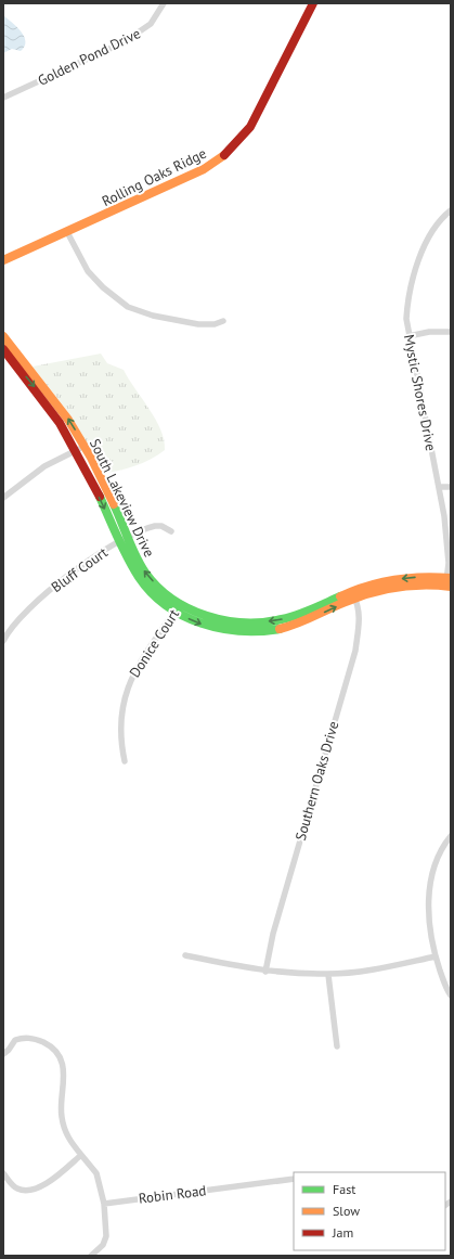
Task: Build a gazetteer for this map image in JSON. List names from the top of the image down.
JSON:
{
  "streets": {
    "street": [
      "Golden Pond Drive",
      "Rolling Oaks Ridge",
      "Mystic Shores Drive",
      "South Lakeview Drive",
      "Bluff Court",
      "Donice Court",
      "Southern Oaks Drive",
      "Robin Road"
    ]
  },
  "crossings": [
    ["Mystic Shores Drive", "South Lakeview Drive"],
    ["South Lakeview Drive", "Bluff Court"],
    ["South Lakeview Drive", "Donice Court"],
    ["South Lakeview Drive", "Southern Oaks Drive"]
  ],
  "legend": ["Fast", "Slow", "Jam"]
}
